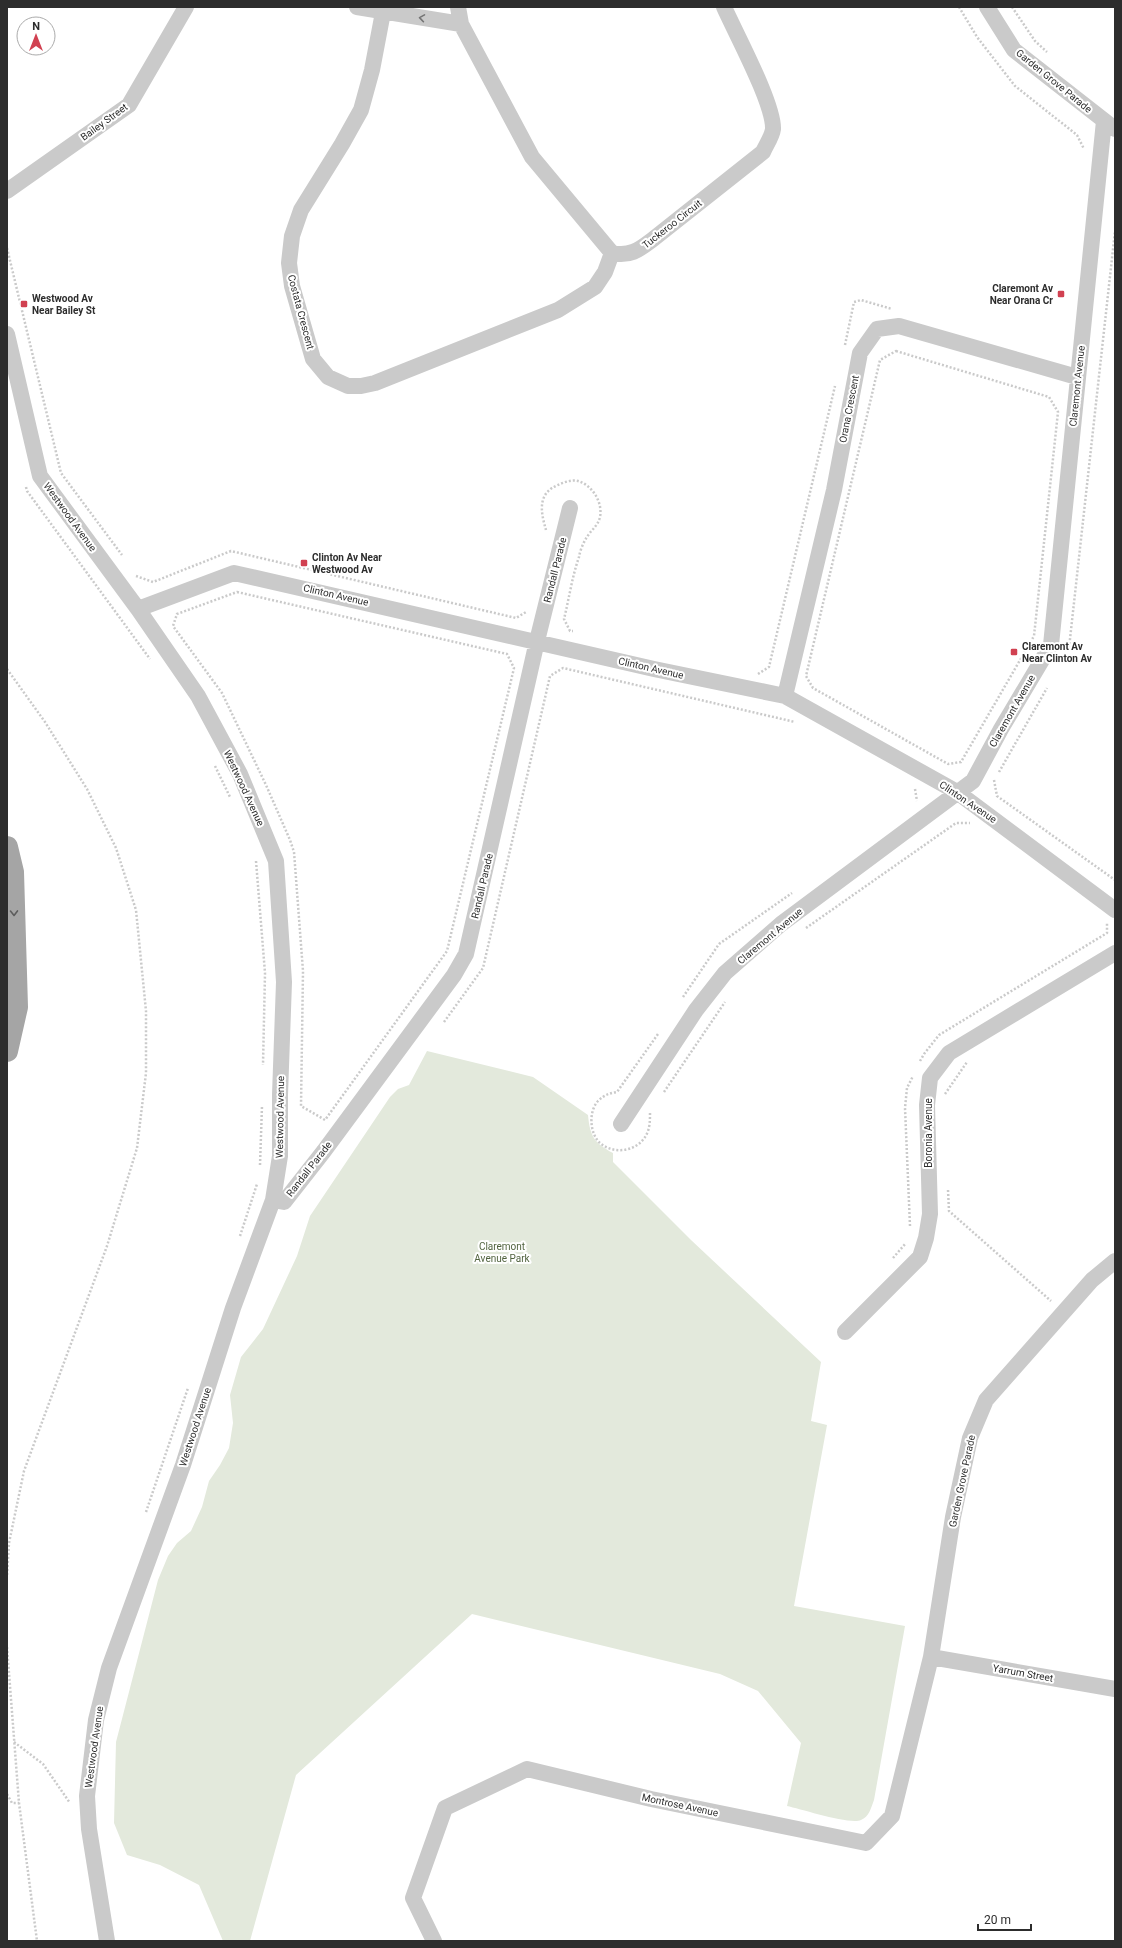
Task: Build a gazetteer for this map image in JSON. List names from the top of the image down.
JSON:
{
  "streets": {
    "street": [
      "Garden Grove Parade",
      "Bailey Street",
      "Tuckeroo Circuit",
      "Costata Crescent",
      "Claremont Avenue",
      "Orana Crescent",
      "Westwood Avenue",
      "Randall Parade",
      "Clinton Avenue",
      "Boronia Avenue",
      "Yarrum Street",
      "Montrose Avenue"
    ]
  },
  "crossings": [
    ["Garden Grove Parade", "Claremont Avenue"],
    ["Garden Grove Parade", "Yarrum Street"],
    ["Garden Grove Parade", "Montrose Avenue"],
    ["Tuckeroo Circuit", "Costata Crescent"],
    ["Claremont Avenue", "Orana Crescent"],
    ["Claremont Avenue", "Clinton Avenue"],
    ["Orana Crescent", "Clinton Avenue"],
    ["Westwood Avenue", "Randall Parade"],
    ["Westwood Avenue", "Clinton Avenue"],
    ["Randall Parade", "Clinton Avenue"],
    ["Yarrum Street", "Montrose Avenue"]
  ],
  "parks": ["Claremont Avenue Park"],
  "places": {
    "transit": [
      "Claremont Av Near Orana Cr",
      "Westwood Av Near Bailey St",
      "Clinton Av Near Westwood Av",
      "Claremont Av Near Clinton Av"
    ]
  },
  "scale_bar": "20 m",
  "north": "top"
}
